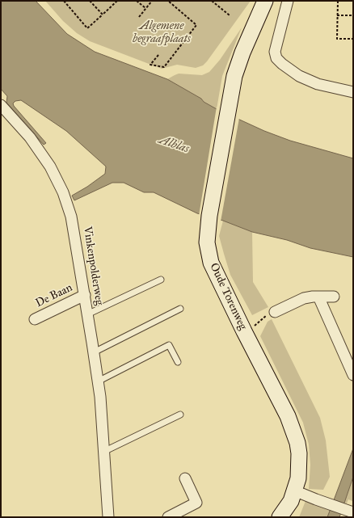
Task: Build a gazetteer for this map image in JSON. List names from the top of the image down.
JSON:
{
  "streets": {
    "street": ["Vinkenpolderweg", "De Baan", "Oude Torenweg"]
  },
  "crossings": [
    ["Vinkenpolderweg", "De Baan"]
  ],
  "water": ["Alblas"],
  "parks": ["Algemene begraafplaats"]
}
